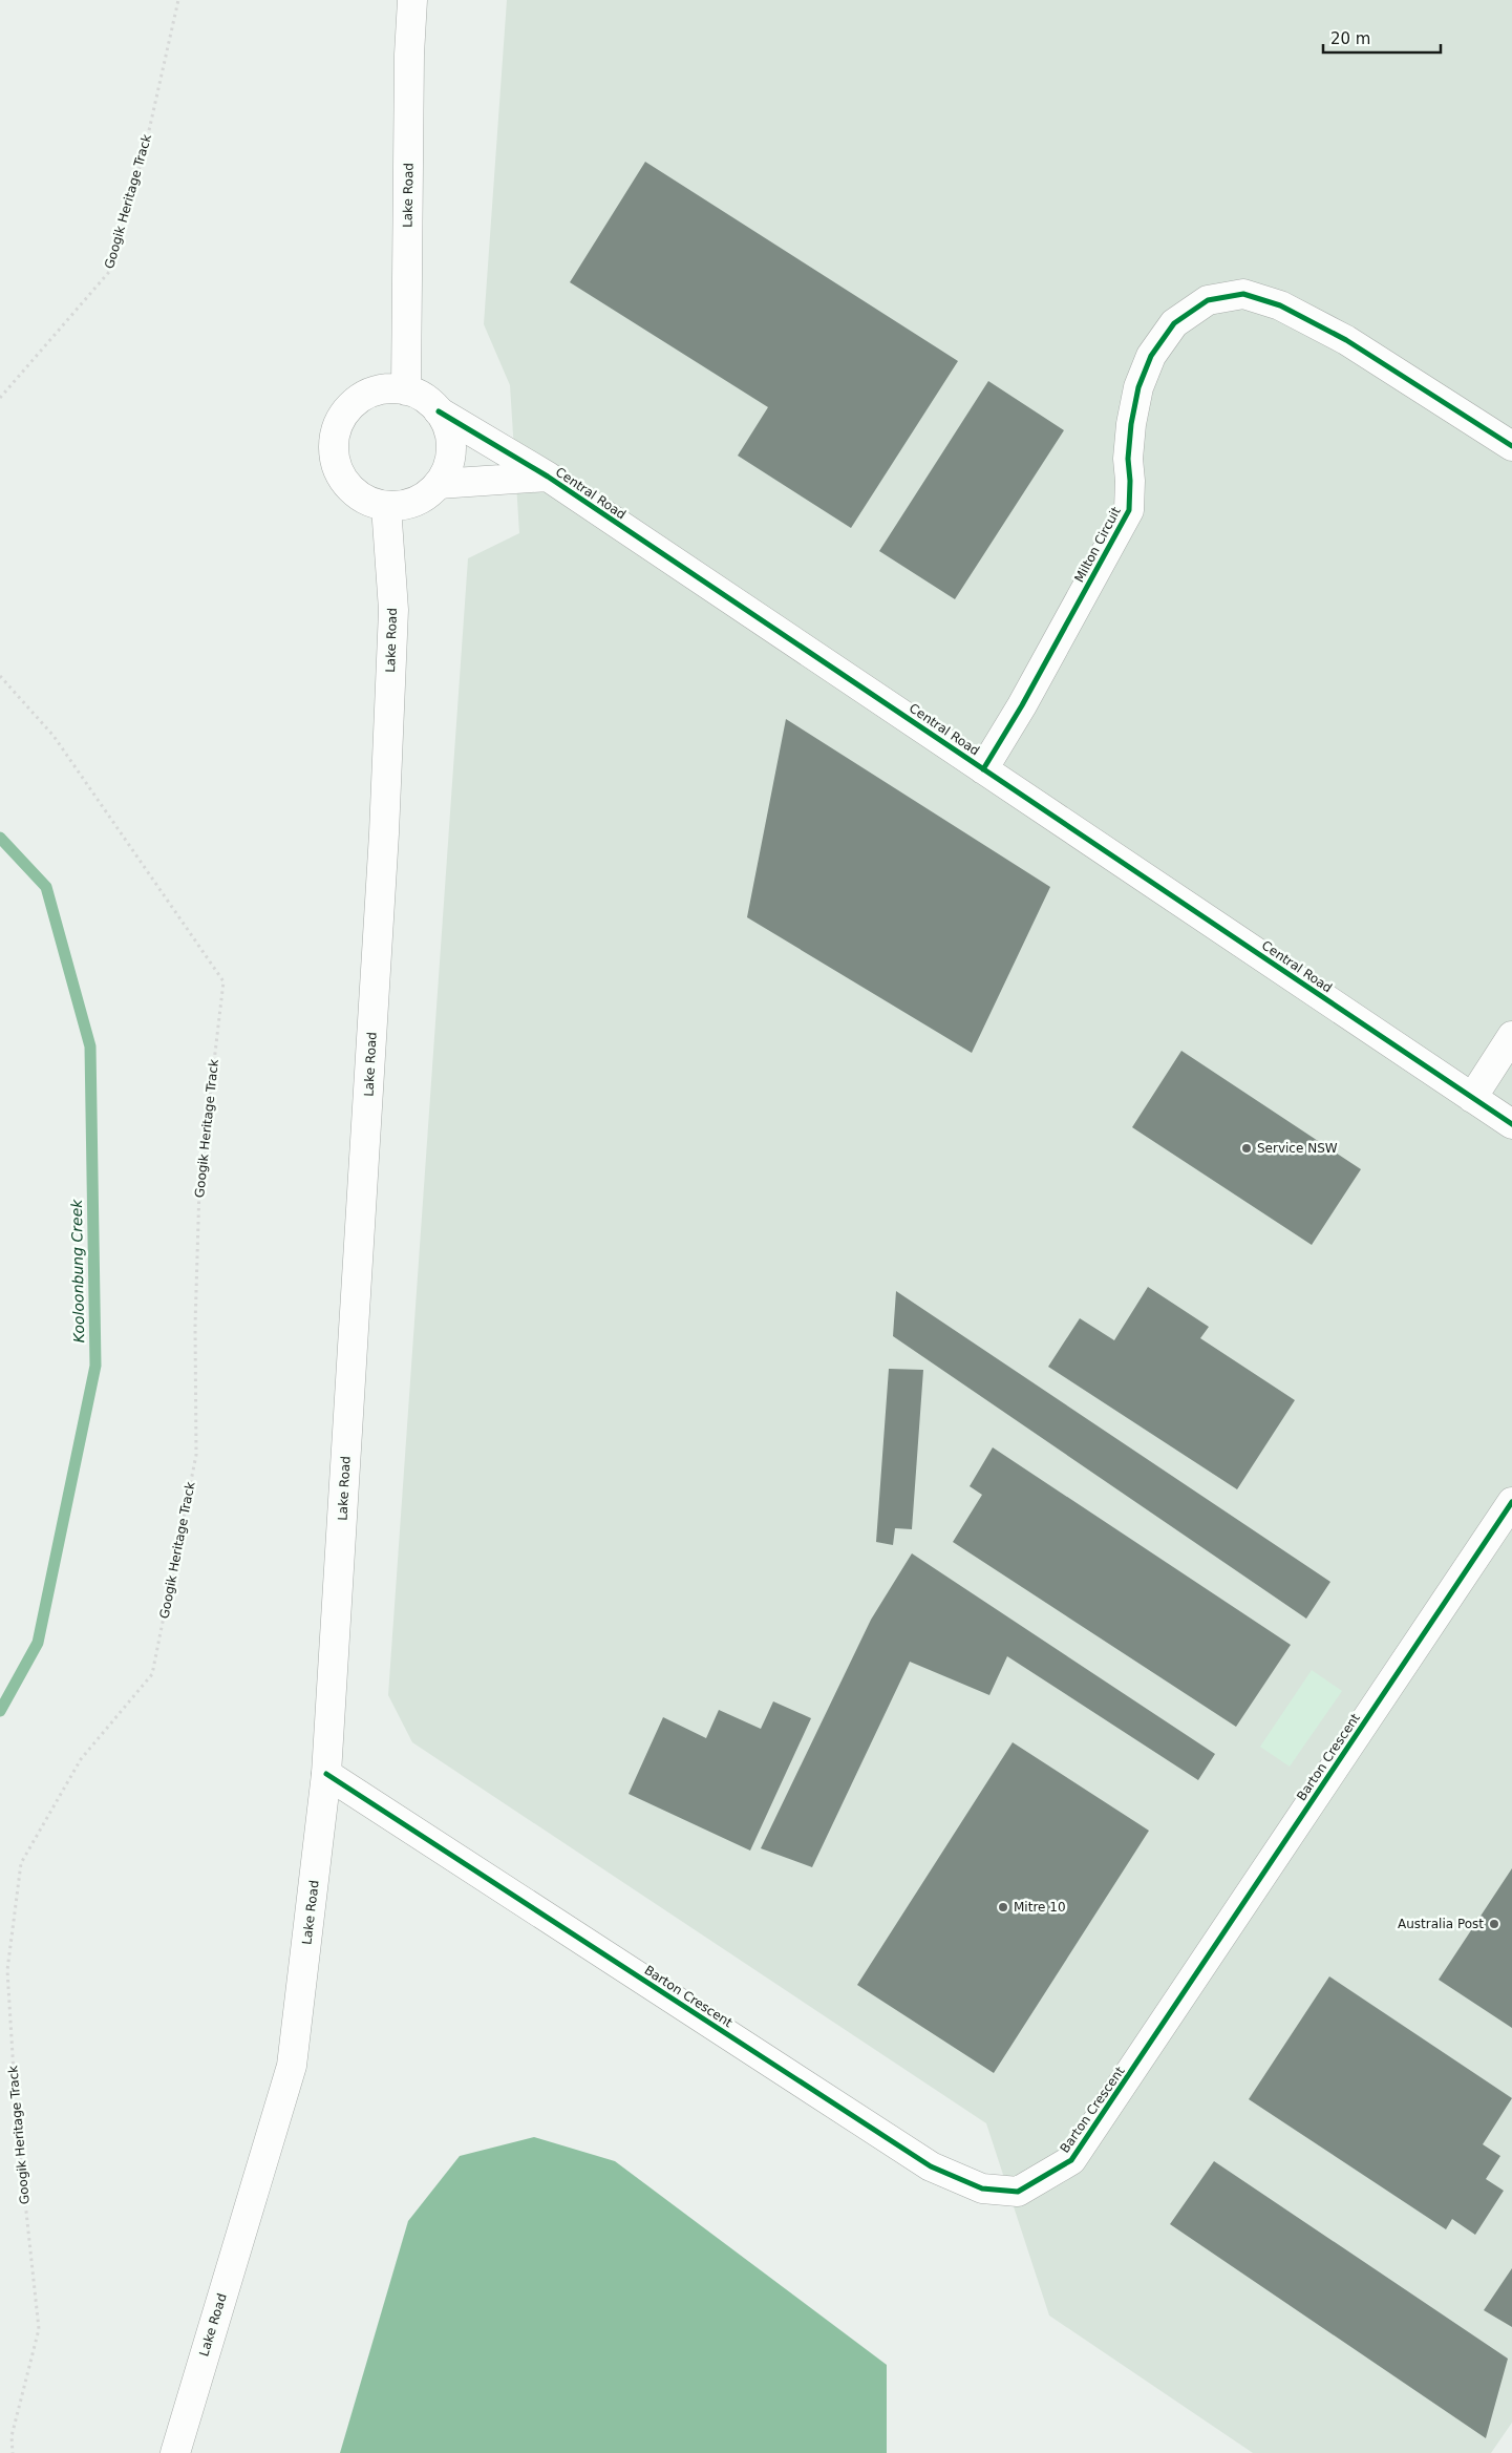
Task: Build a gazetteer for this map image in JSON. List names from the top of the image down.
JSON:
{
  "streets": {
    "street": [
      "Lake Road",
      "Central Road",
      "Milton Circuit",
      "Barton Crescent"
    ],
    "path": ["Googik Heritage Track"]
  },
  "crossings": [
    ["Lake Road", "Central Road"],
    ["Lake Road", "Barton Crescent"],
    ["Central Road", "Milton Circuit"]
  ],
  "water": ["Kooloonbung Creek"],
  "places": ["Service NSW", "Mitre 10", "Australia Post"],
  "scale_bar": "20 m"
}
